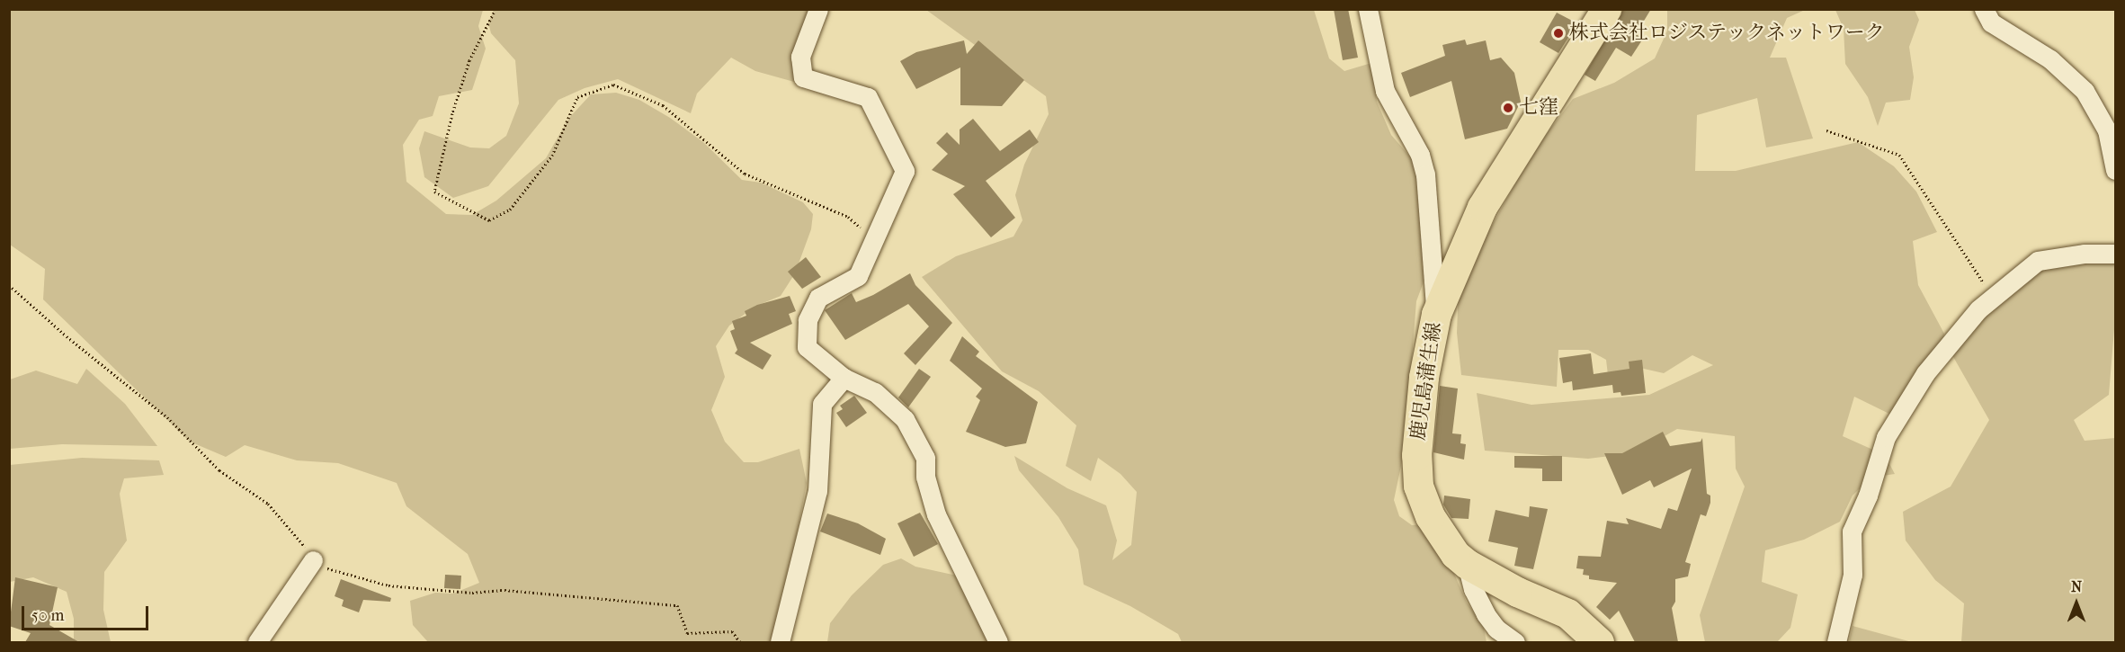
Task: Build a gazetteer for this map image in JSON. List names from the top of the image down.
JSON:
{
  "streets": {
    "main road": ["鹿児島蒲生線"]
  },
  "places": ["株式会社ロジステックネットワーク", "七窪"],
  "scale_bar": "50 m",
  "north": "top"
}
